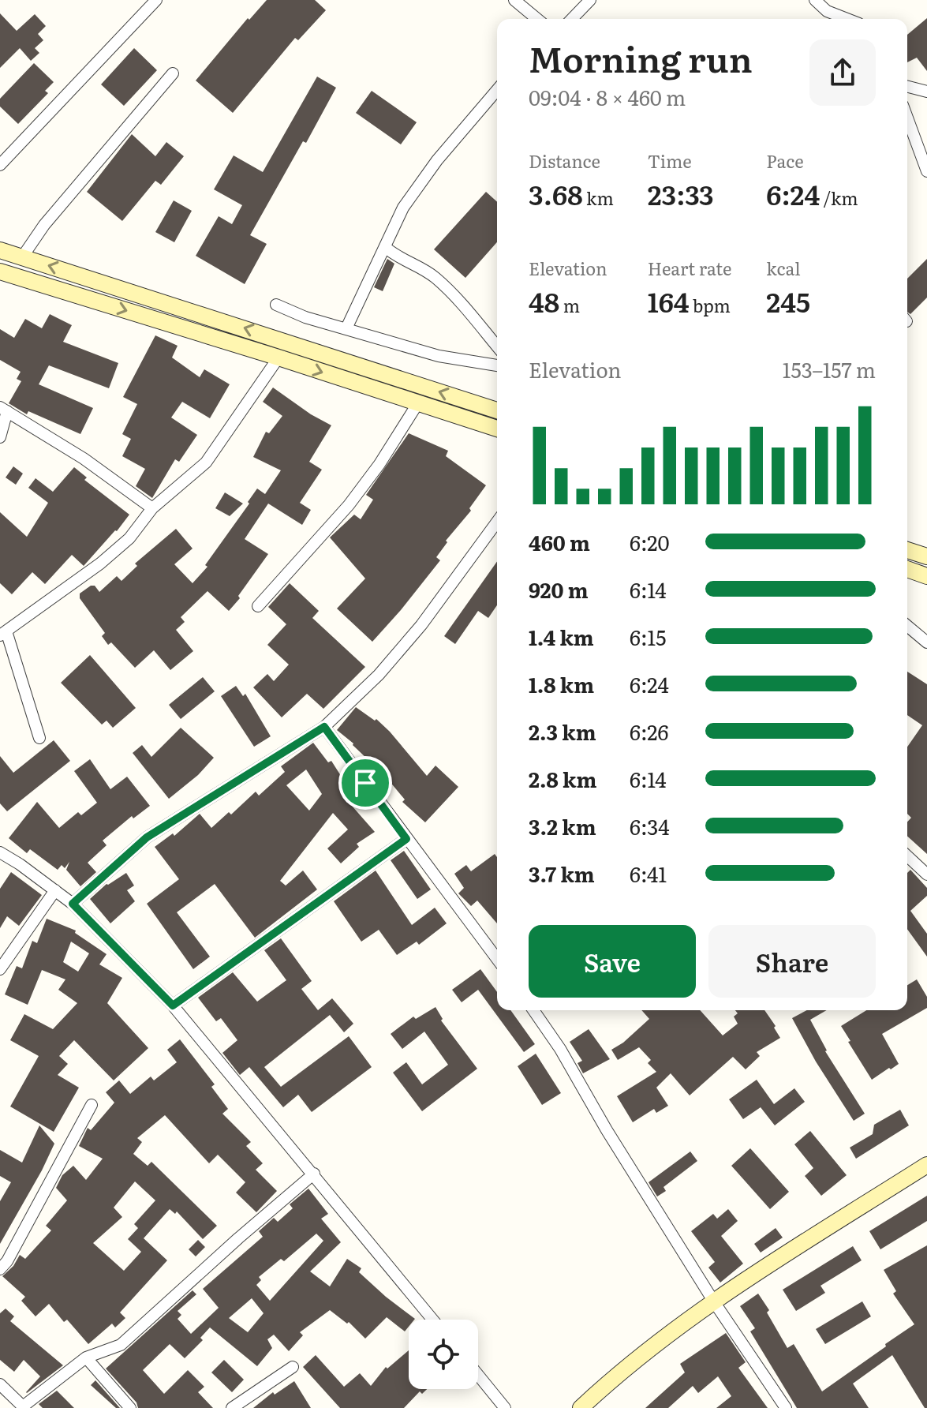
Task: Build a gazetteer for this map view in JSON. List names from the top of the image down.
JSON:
{
  "page": {
    "heading": ["Morning run", "09:04 · 8 × 460 m"],
    "stats": [
      ["Distance", "3.68 km"],
      ["Time", "23:33"],
      ["Pace", "6:24 /km"],
      ["Elevation", "48 m"],
      ["Heart rate", "164 bpm"],
      ["kcal", "245"]
    ],
    "chart": ["Elevation", "153–157 m"],
    "list": [
      {
        "name": "460 m",
        "note": "6:20"
      },
      {
        "name": "920 m",
        "note": "6:14"
      },
      {
        "name": "1.4 km",
        "note": "6:15"
      },
      {
        "name": "1.8 km",
        "note": "6:24"
      },
      {
        "name": "2.3 km",
        "note": "6:26"
      },
      {
        "name": "2.8 km",
        "note": "6:14"
      },
      {
        "name": "3.2 km",
        "note": "6:34"
      },
      {
        "name": "3.7 km",
        "note": "6:41"
      }
    ],
    "buttons": ["Save", "Share"]
  }
}
